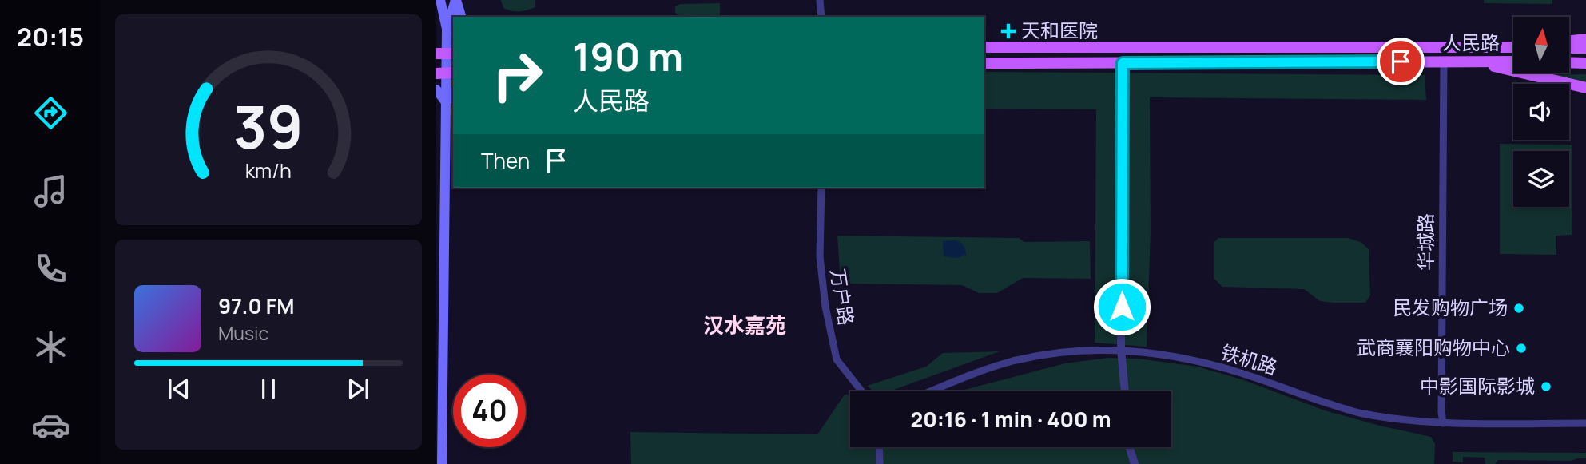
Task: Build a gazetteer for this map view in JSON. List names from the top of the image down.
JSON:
{
  "streets": {
    "main road": ["人民路"],
    "street": ["华城路", "万户路", "铁机路"]
  },
  "crossings": [
    ["人民路", "华城路"],
    ["华城路", "铁机路"]
  ],
  "districts": ["汉水嘉苑"],
  "places": {
    "health": ["天和医院"],
    "other": ["民发购物广场", "武商襄阳购物中心", "中影国际影城"]
  },
  "north": "top",
  "page": {
    "tabs": "20:15",
    "turn": ["190 m", "人民路"],
    "then": "Then",
    "song": ["97.0 FM", "Music"],
    "limit": "40",
    "trip": "20:16 · 1 min · 400 m",
    "gauge": ["39", "km/h"]
  }
}
